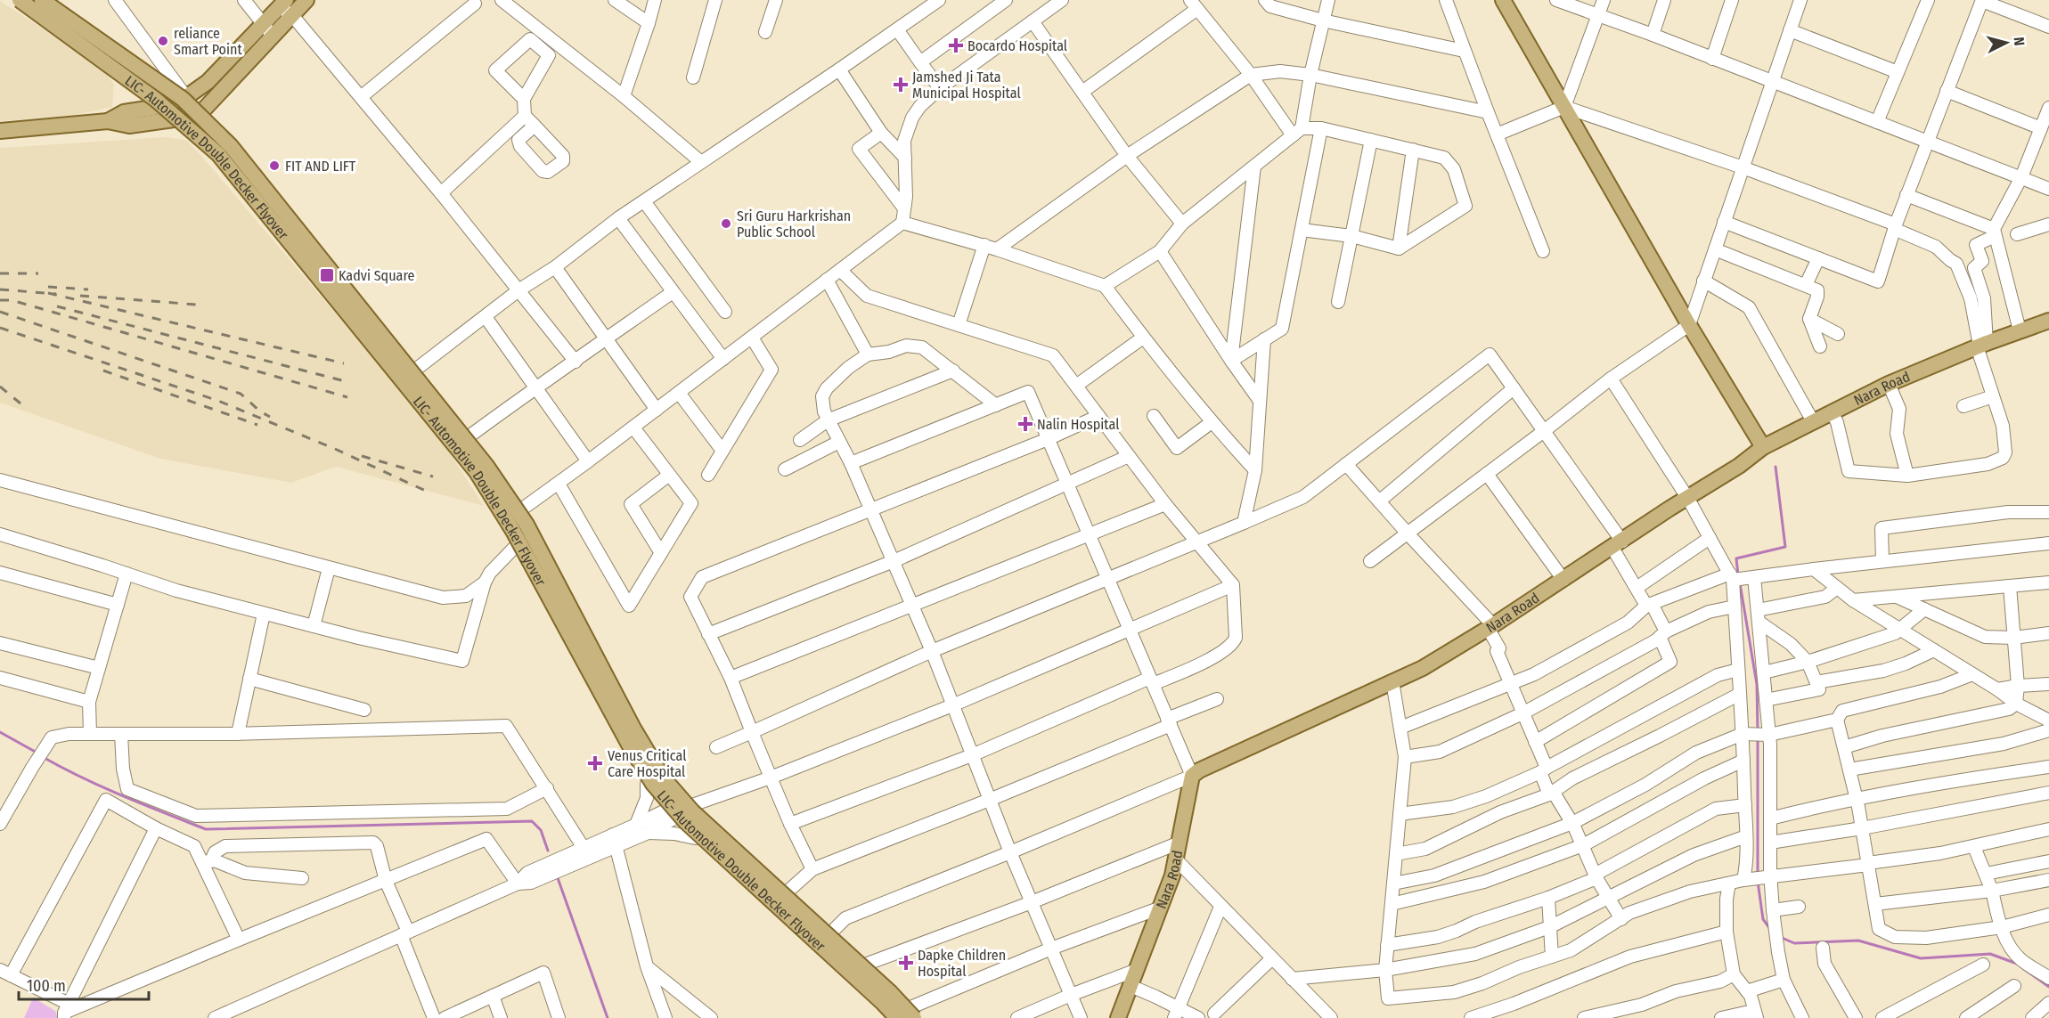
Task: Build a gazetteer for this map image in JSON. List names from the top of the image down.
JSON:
{
  "streets": {
    "main road": ["LIC- Automotive Double Decker Flyover", "Nara Road"]
  },
  "places": {
    "other": ["reliance Smart Point", "FIT AND LIFT", "Sri Guru Harkrishan Public School"],
    "health": [
      "Bocardo Hospital",
      "Jamshed Ji Tata Municipal Hospital",
      "Nalin Hospital",
      "Venus Critical Care Hospital",
      "Dapke Children Hospital"
    ],
    "transit": ["Kadvi Square"]
  },
  "scale_bar": "100 m",
  "north": "right"
}
